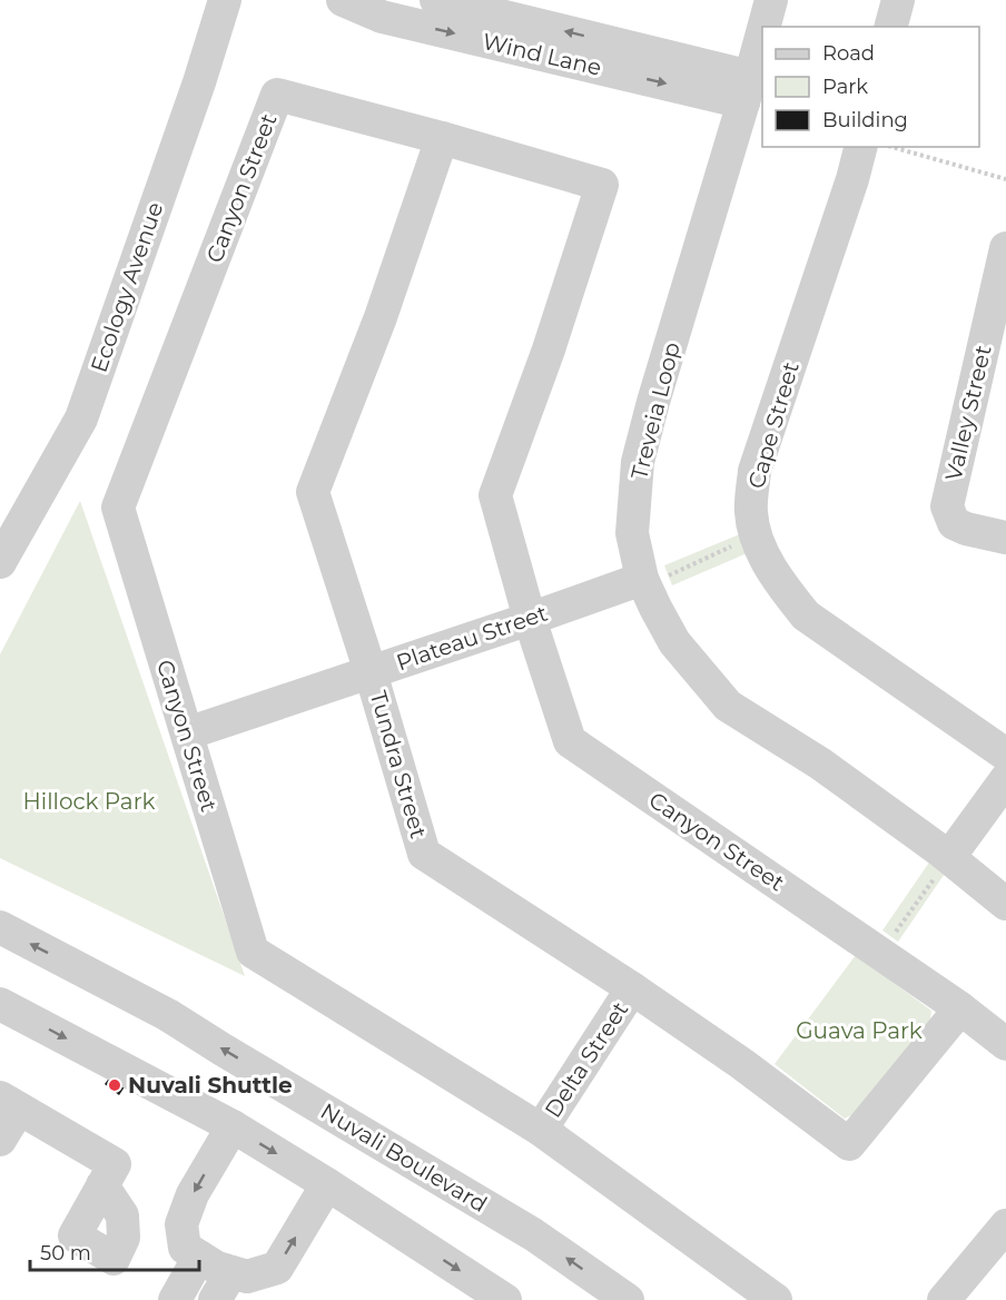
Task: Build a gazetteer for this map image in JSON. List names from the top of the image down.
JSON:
{
  "streets": {
    "street": [
      "Wind Lane",
      "Canyon Street",
      "Ecology Avenue",
      "Treveia Loop",
      "Valley Street",
      "Cape Street",
      "Plateau Street",
      "Tundra Street",
      "Delta Street",
      "Nuvali Boulevard"
    ]
  },
  "crossings": [
    ["Wind Lane", "Treveia Loop"],
    ["Canyon Street", "Plateau Street"],
    ["Canyon Street", "Tundra Street"],
    ["Canyon Street", "Delta Street"],
    ["Treveia Loop", "Plateau Street"],
    ["Plateau Street", "Tundra Street"],
    ["Tundra Street", "Delta Street"]
  ],
  "parks": ["Hillock Park", "Guava Park"],
  "places": ["Nuvali Shuttle"],
  "legend": ["Road", "Park", "Building"],
  "scale_bar": "50 m"
}
